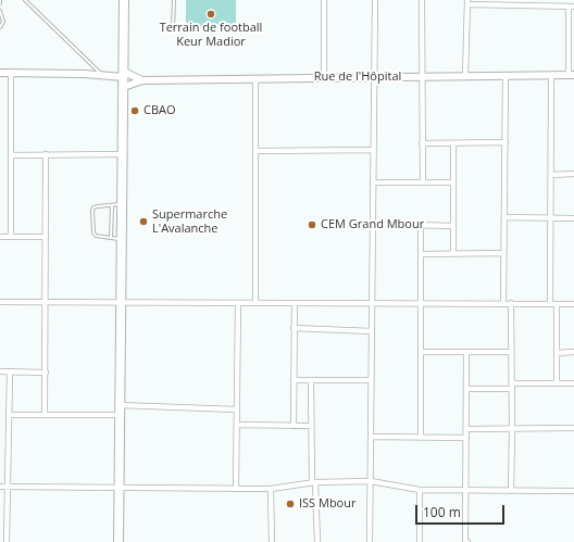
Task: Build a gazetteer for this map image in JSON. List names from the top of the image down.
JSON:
{
  "streets": {
    "main road": ["Rue de l'Hôpital"]
  },
  "places": [
    "Terrain de football Keur Madior",
    "CBAO",
    "Supermarche L'Avalanche",
    "CEM Grand Mbour",
    "ISS Mbour"
  ],
  "scale_bar": "100 m"
}
